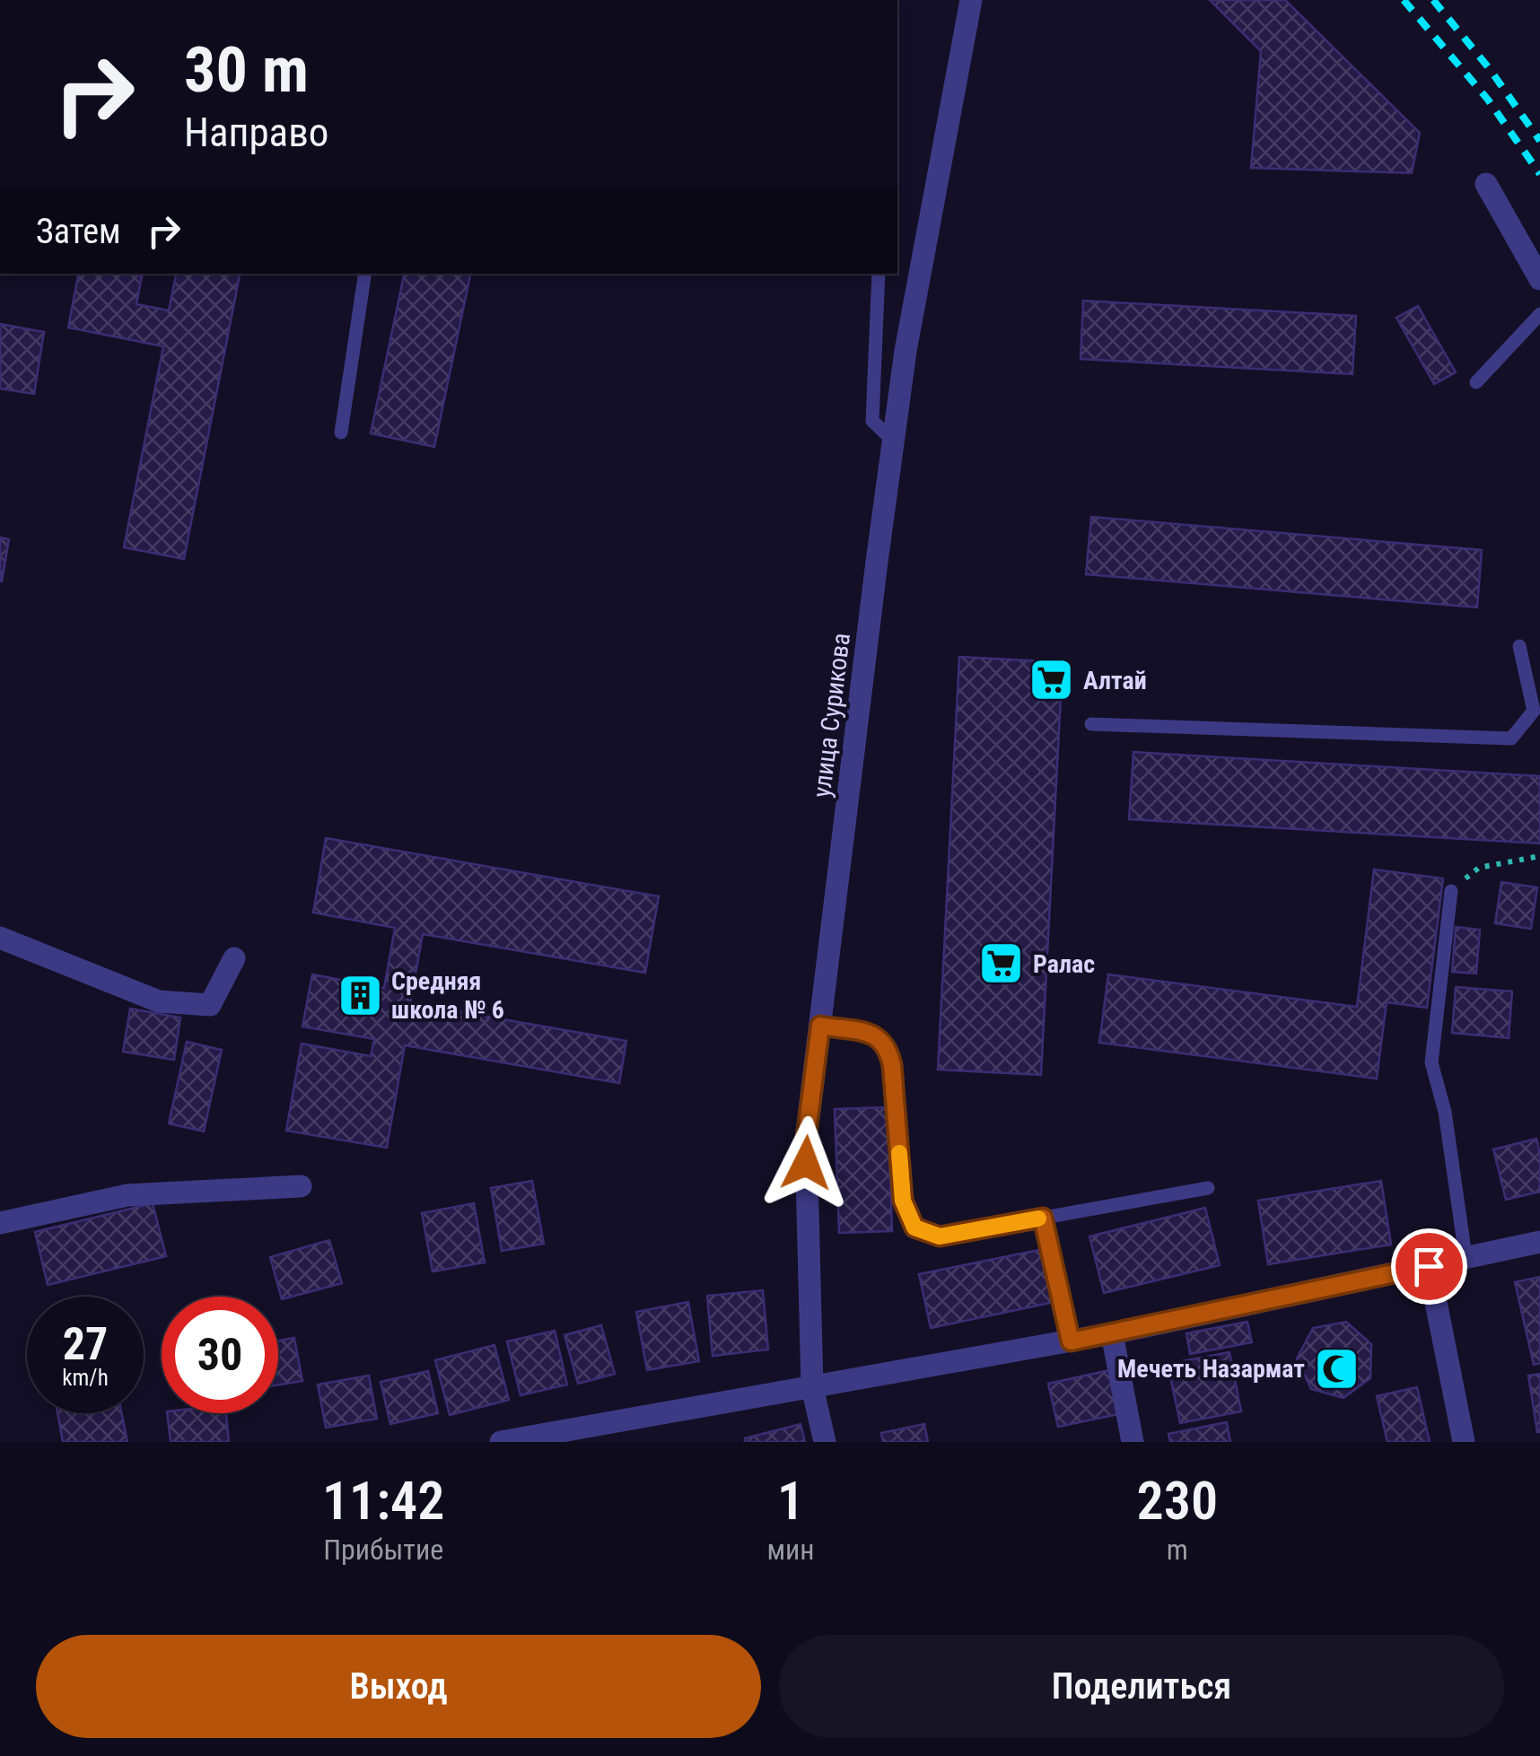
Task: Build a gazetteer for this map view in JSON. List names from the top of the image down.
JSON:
{
  "streets": {
    "street": ["улица Сурикова"]
  },
  "places": {
    "supermarket": ["Алтай", "Ралас"],
    "building": ["Средняя школа № 6"],
    "mosque": ["Мечеть Назармат"]
  },
  "page": {
    "turn": ["30 m", "Направо"],
    "then": "Затем",
    "speed": "27 km/h",
    "limit": "30",
    "eta": [
      "11:42",
      "Прибытие",
      "1",
      "мин",
      "230",
      "m"
    ],
    "buttons": ["Выход", "Поделиться"]
  }
}
